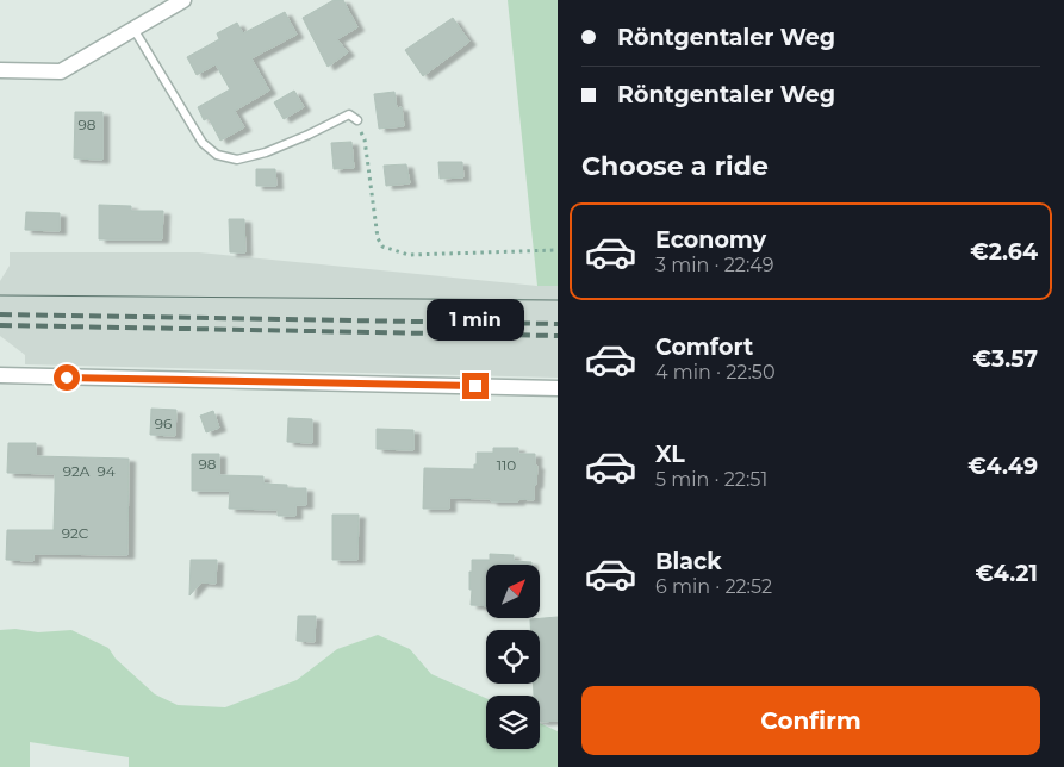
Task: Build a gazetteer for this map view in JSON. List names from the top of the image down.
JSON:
{
  "house_numbers": [
    "98",
    "96",
    "98",
    "110",
    "92A",
    "94",
    "92C"
  ],
  "north": "top right",
  "page": {
    "banner": ["Röntgentaler Weg", "Röntgentaler Weg"],
    "heading": "Choose a ride",
    "list": [
      {
        "name": "Economy",
        "note": "3 min · 22:49",
        "value": "€2.64"
      },
      {
        "name": "Comfort",
        "note": "4 min · 22:50",
        "value": "€3.57"
      },
      {
        "name": "XL",
        "note": "5 min · 22:51",
        "value": "€4.49"
      },
      {
        "name": "Black",
        "note": "6 min · 22:52",
        "value": "€4.21"
      }
    ],
    "bubble": "1 min",
    "buttons": "Confirm"
  }
}
